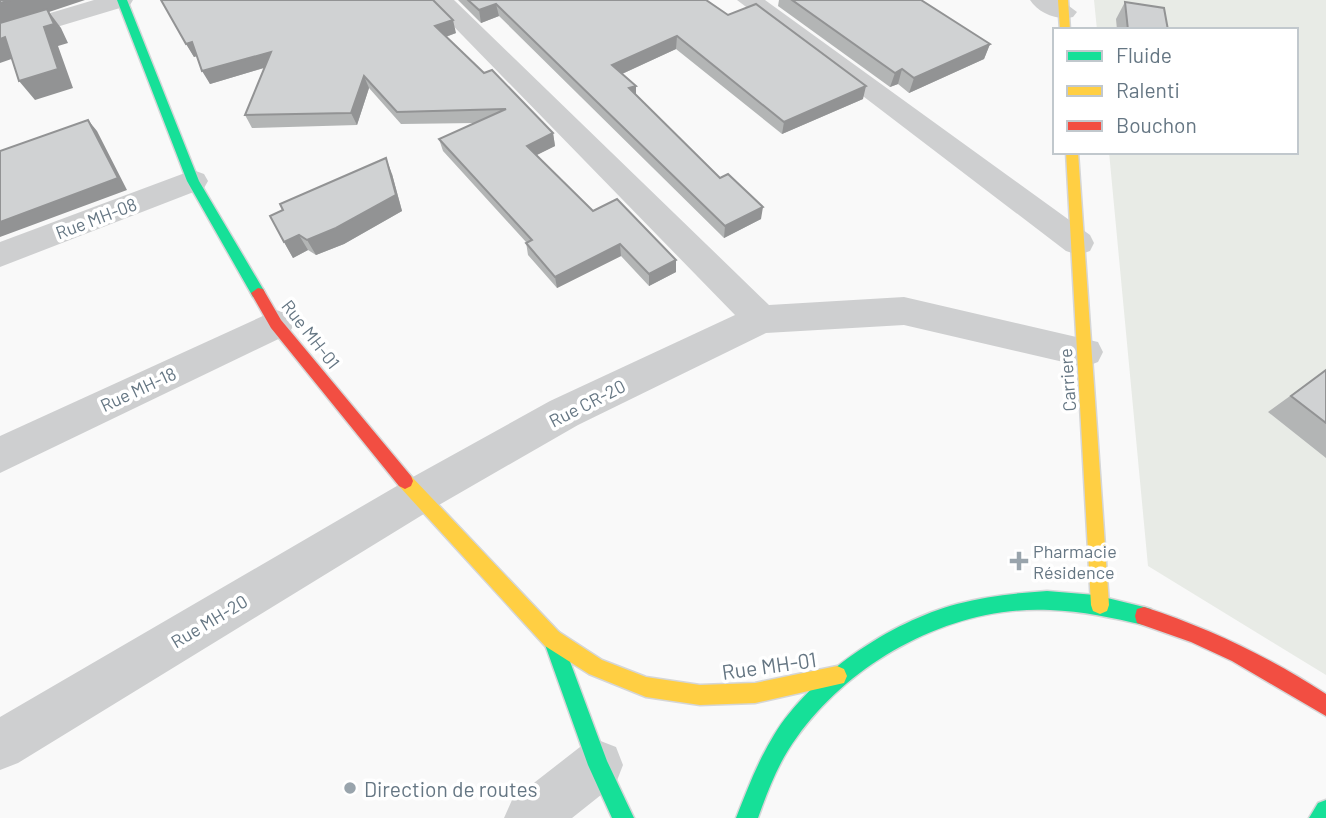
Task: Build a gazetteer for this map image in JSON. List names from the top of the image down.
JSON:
{
  "streets": {
    "main road": ["Rue MH-01", "Carriere"],
    "street": [
      "Rue MH-08",
      "Rue MH-18",
      "Rue CR-20",
      "Rue MH-20"
    ]
  },
  "crossings": [
    ["Rue MH-08", "Rue MH-01"],
    ["Rue MH-01", "Rue MH-18"],
    ["Rue MH-01", "Rue CR-20"],
    ["Rue MH-01", "Rue MH-20"],
    ["Rue CR-20", "Rue MH-20"]
  ],
  "places": {
    "health": ["Pharmacie Résidence"],
    "other": ["Direction de routes"]
  },
  "legend": ["Fluide", "Ralenti", "Bouchon"]
}
